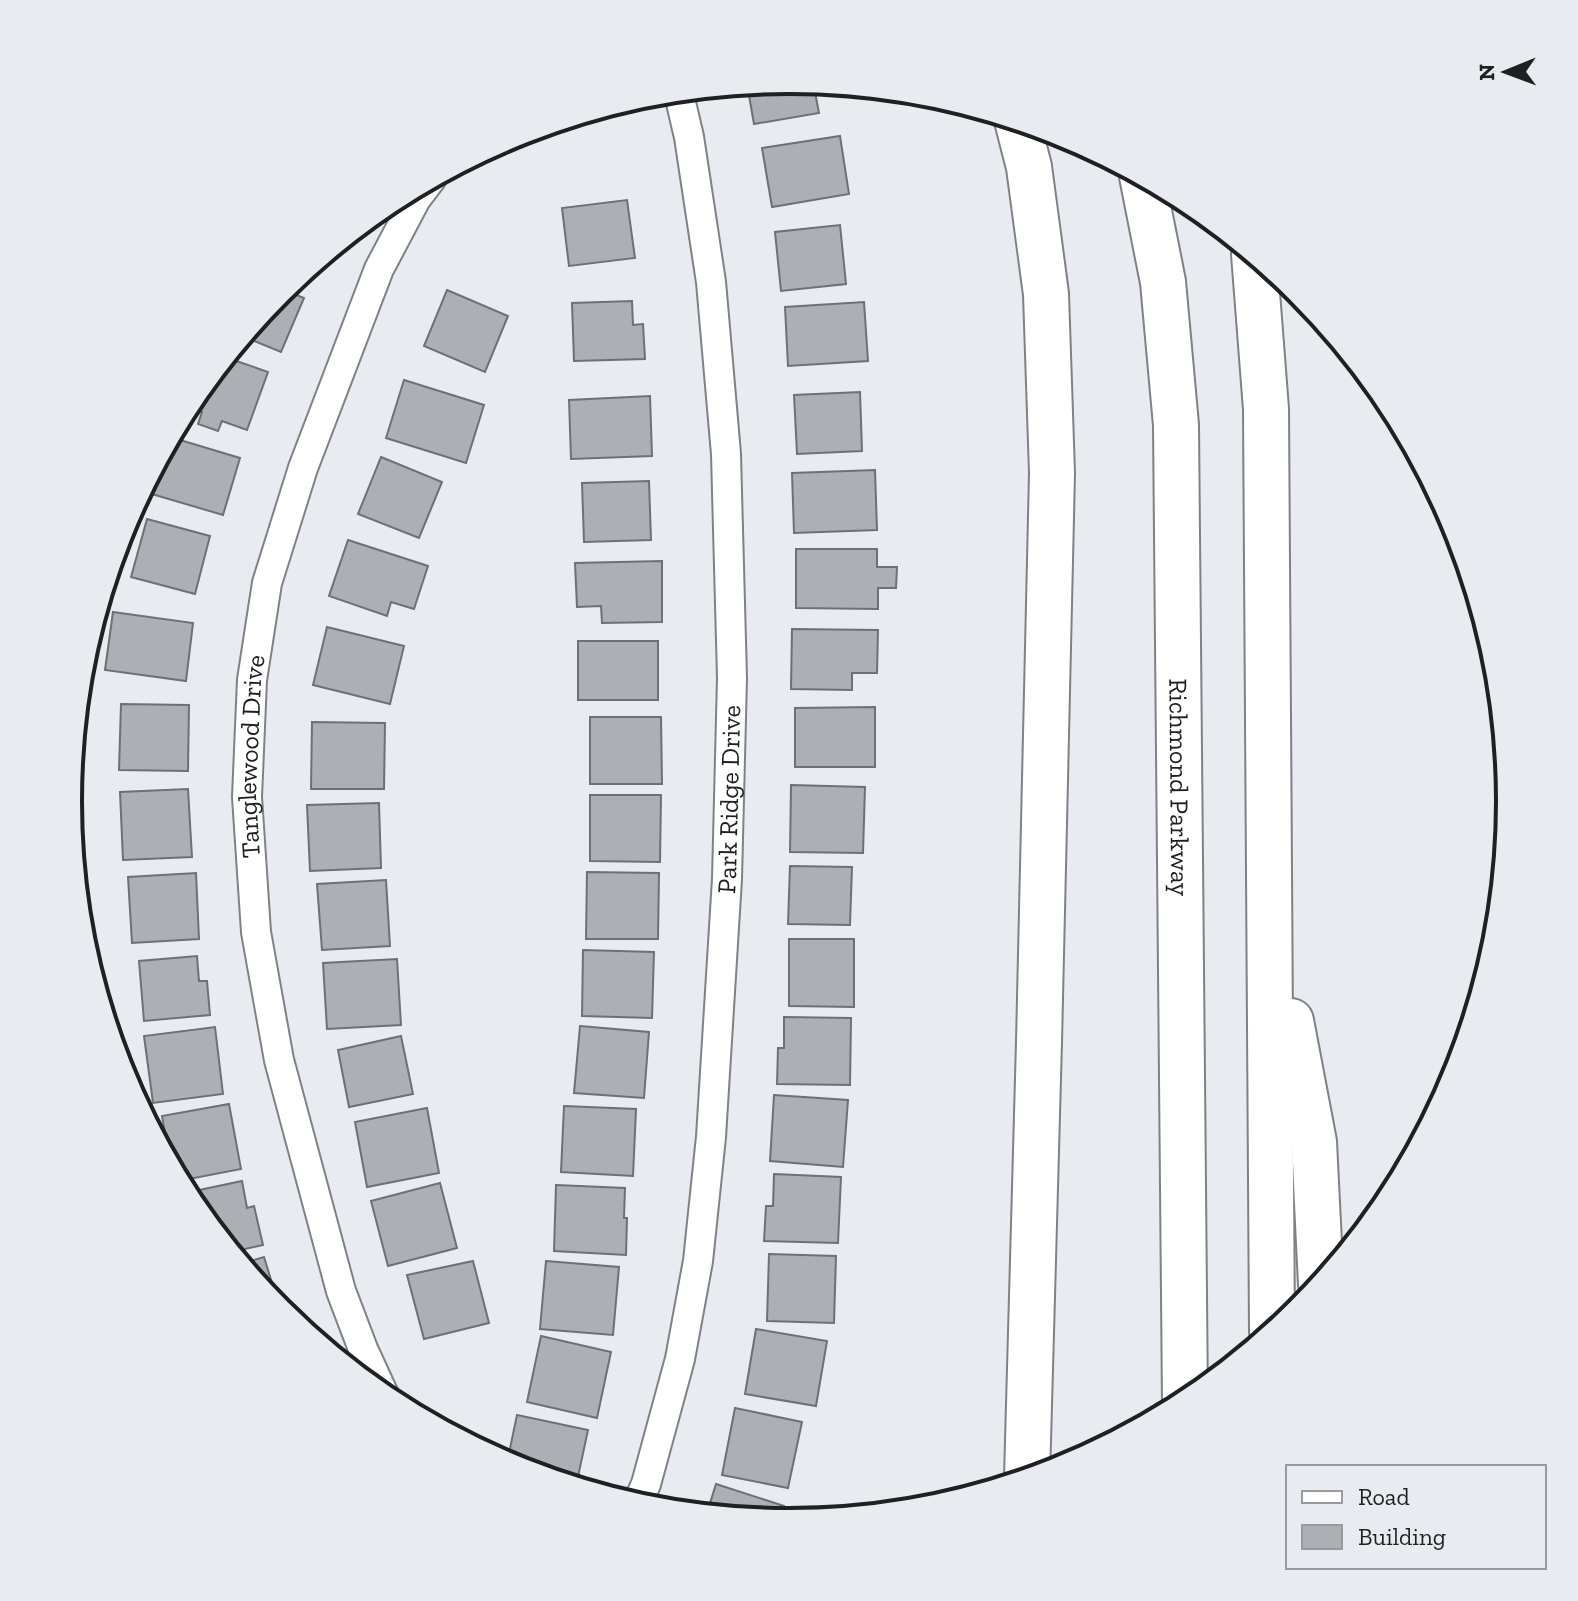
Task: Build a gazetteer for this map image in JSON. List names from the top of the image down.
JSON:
{
  "streets": {
    "highway": ["Richmond Parkway"],
    "street": ["Tanglewood Drive", "Park Ridge Drive"]
  },
  "legend": ["Road", "Building"],
  "north": "left"
}
